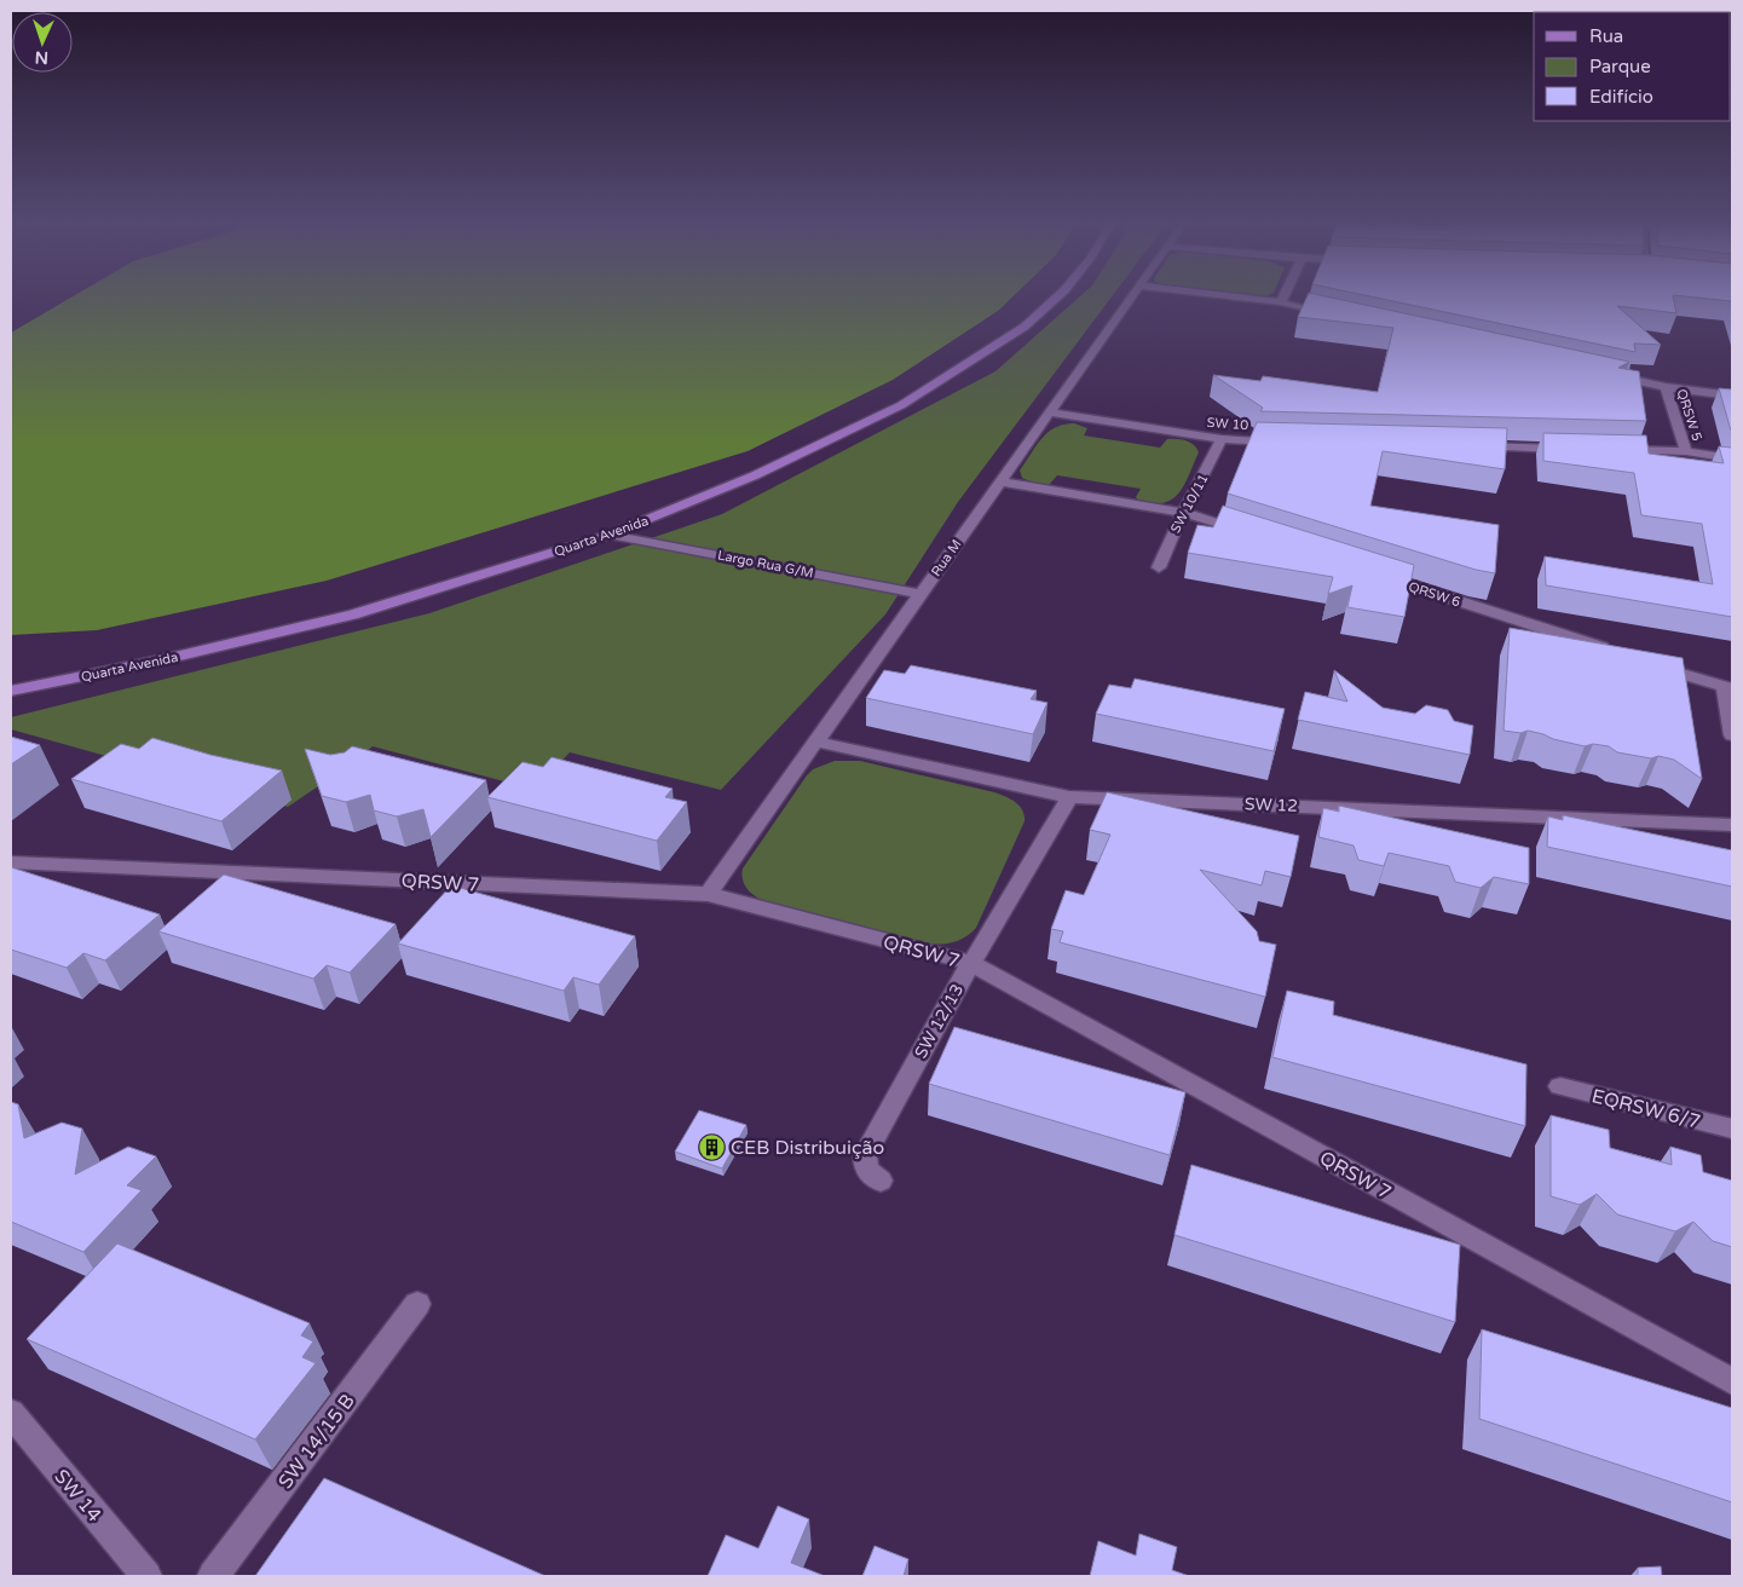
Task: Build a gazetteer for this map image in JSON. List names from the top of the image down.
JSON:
{
  "streets": {
    "main road": ["Quarta Avenida"],
    "street": [
      "QRSW 5",
      "SW 10",
      "SW 10/11",
      "Rua M",
      "Largo Rua G/M",
      "QRSW 6",
      "SW 12",
      "QRSW 7",
      "SW 12/13",
      "EQRSW 6/7",
      "SW 14/15 B",
      "SW 14"
    ]
  },
  "crossings": [
    ["SW 10", "SW 10/11"],
    ["SW 10", "Rua M"],
    ["Quarta Avenida", "Largo Rua G/M"],
    ["Rua M", "Largo Rua G/M"],
    ["Rua M", "SW 12"],
    ["Rua M", "QRSW 7"],
    ["SW 12", "SW 12/13"],
    ["QRSW 7", "SW 12/13"]
  ],
  "places": {
    "building": ["CEB Distribuição"]
  },
  "legend": ["Rua", "Parque", "Edifício"],
  "north": "bottom"
}
